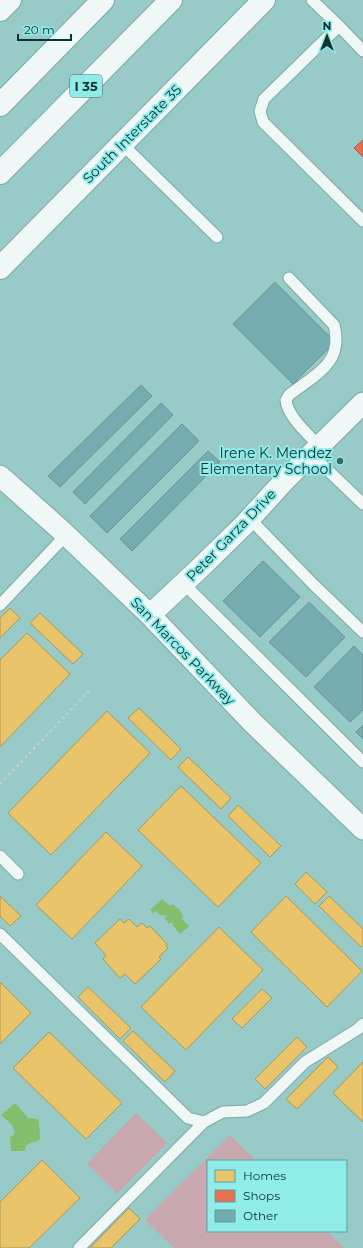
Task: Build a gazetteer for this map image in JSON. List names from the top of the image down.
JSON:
{
  "streets": {
    "main road": ["I 35", "South Interstate 35"],
    "street": ["Peter Garza Drive", "San Marcos Parkway"]
  },
  "crossings": [
    ["Peter Garza Drive", "San Marcos Parkway"]
  ],
  "places": ["Irene K. Mendez Elementary School"],
  "legend": ["Homes", "Shops", "Other"],
  "scale_bar": "20 m",
  "north": "top"
}
